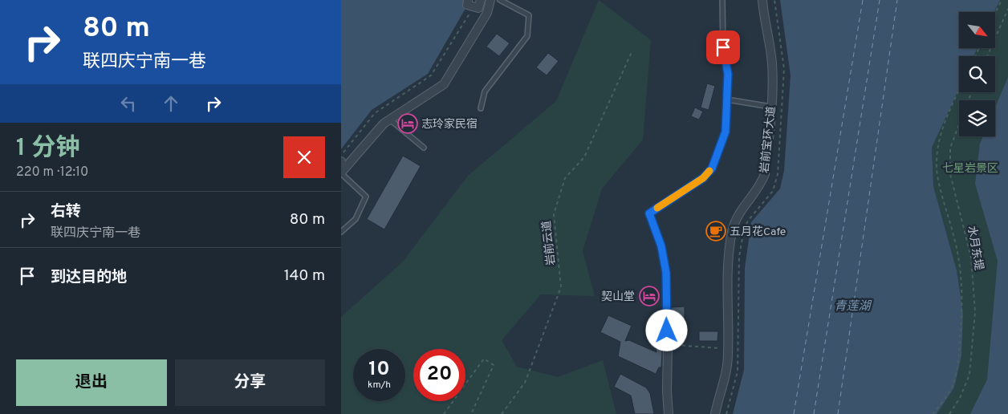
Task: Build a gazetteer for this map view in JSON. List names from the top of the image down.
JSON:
{
  "streets": {
    "street": ["岩前宝环大道"],
    "path": ["岩前云道", "水月东堤"]
  },
  "water": ["青莲湖"],
  "parks": ["七星岩景区"],
  "places": {
    "hotel": ["志玲家民宿", "契山堂"],
    "cafe": ["五月花Cafe"]
  },
  "north": "bottom right",
  "page": {
    "turn": ["80 m", "联四庆宁南一巷"],
    "heading": ["1 分钟", "220 m · 12:10"],
    "list": [
      {
        "name": "右转",
        "note": "联四庆宁南一巷",
        "value": "80 m"
      },
      {
        "name": "到达目的地",
        "value": "140 m"
      }
    ],
    "speed": "10 km/h",
    "limit": "20",
    "buttons": ["退出", "分享"]
  }
}
